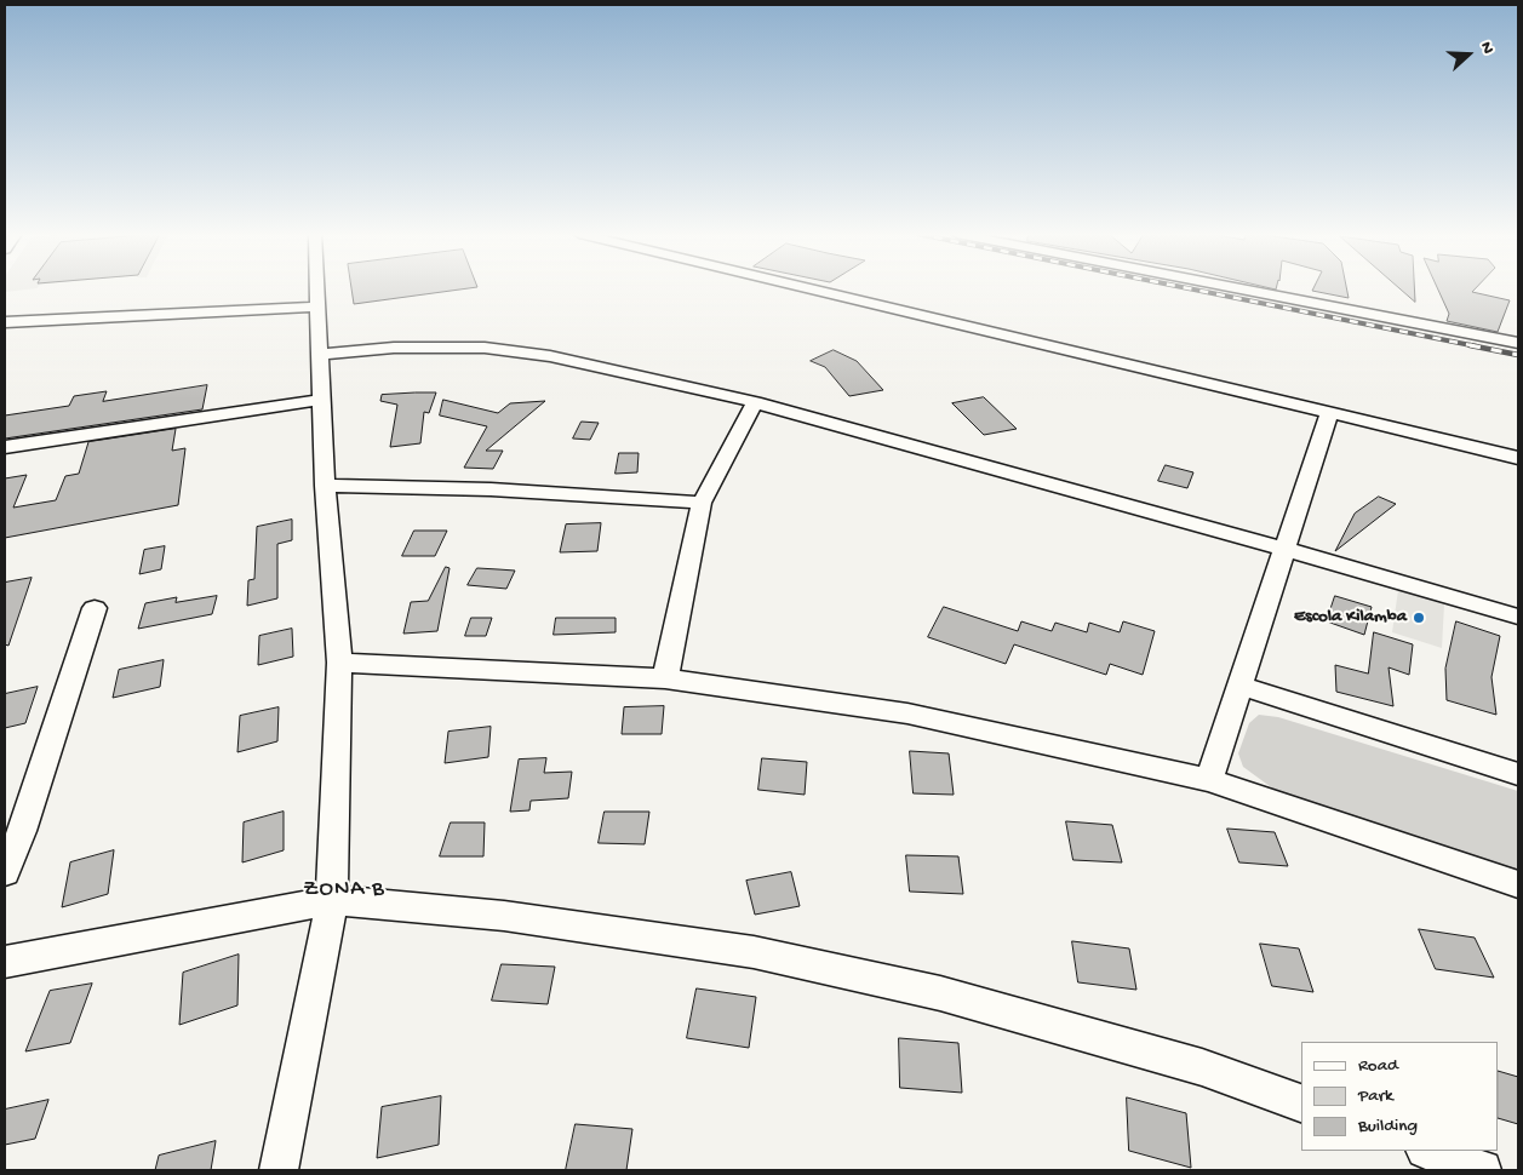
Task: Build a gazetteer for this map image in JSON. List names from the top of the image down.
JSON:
{
  "districts": ["ZONA B"],
  "places": ["Escola Kilamba"],
  "legend": ["Road", "Park", "Building"],
  "north": "right"
}
